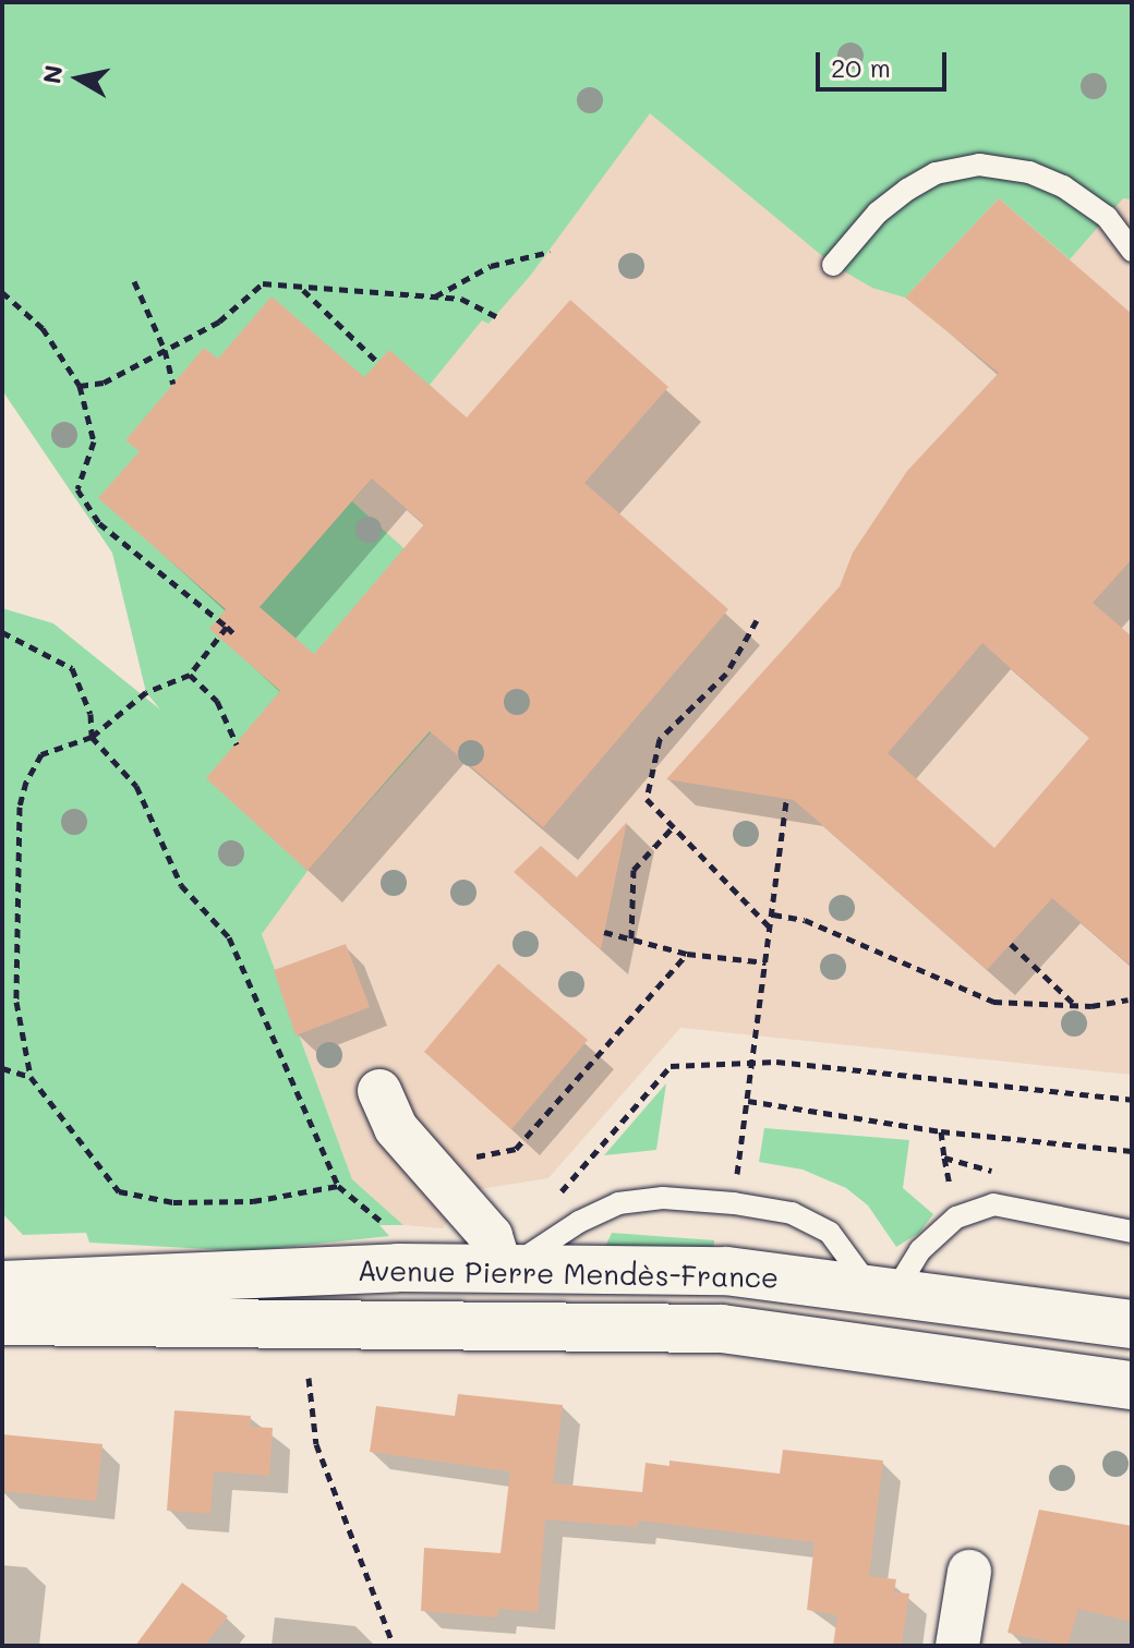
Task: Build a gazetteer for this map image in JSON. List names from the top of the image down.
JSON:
{
  "streets": {
    "street": ["Avenue Pierre Mendès-France"]
  },
  "scale_bar": "20 m",
  "north": "left"
}
